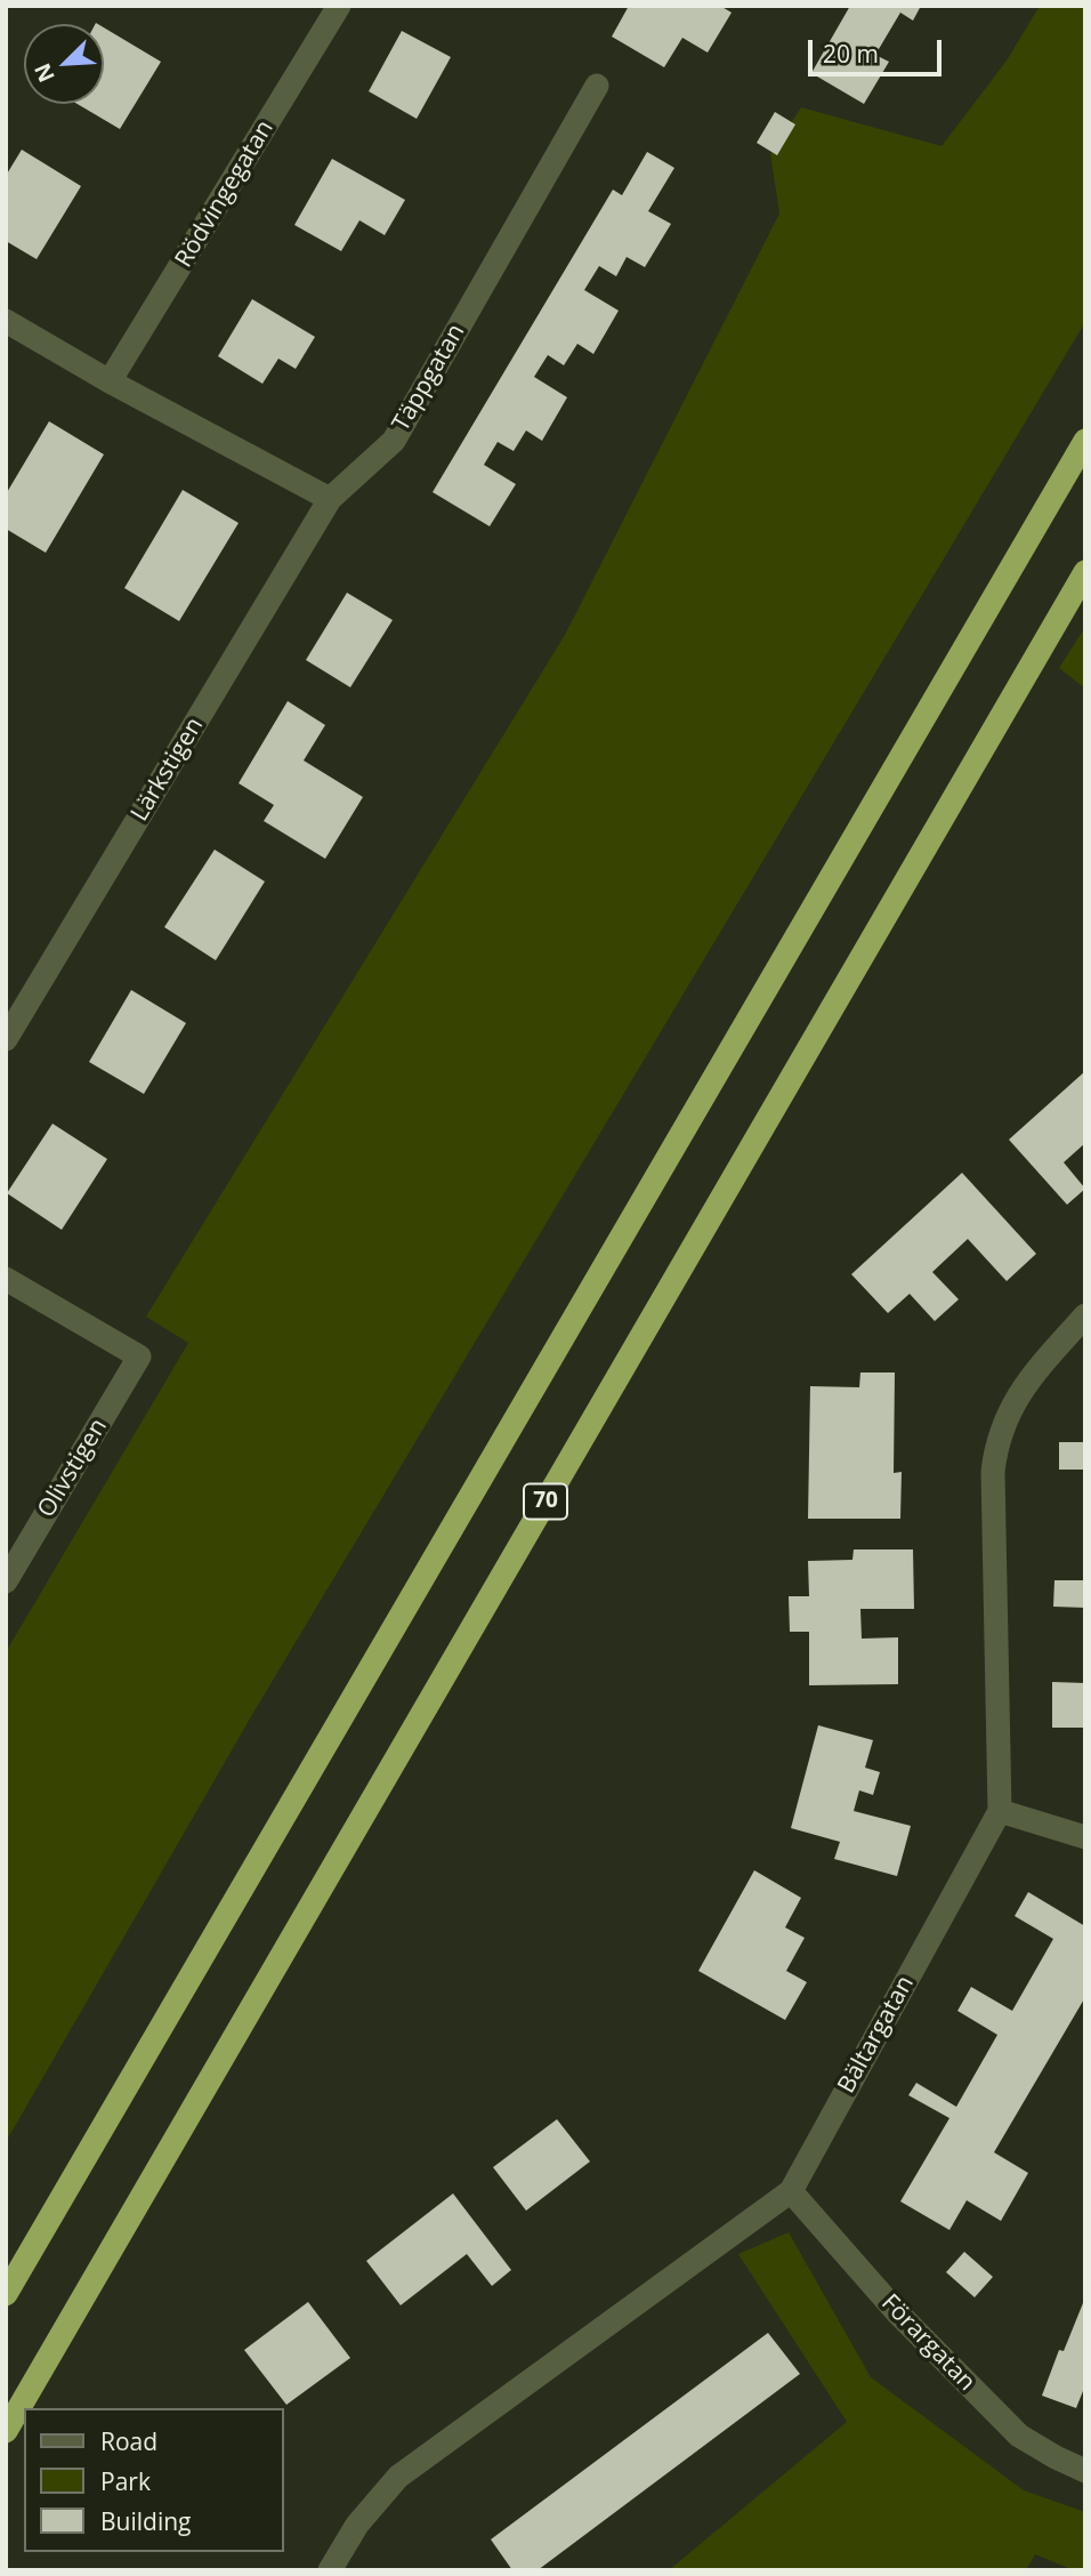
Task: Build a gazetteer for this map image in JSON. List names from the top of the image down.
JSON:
{
  "streets": {
    "highway": ["70"],
    "street": [
      "Rödvingegatan",
      "Täppgatan",
      "Lärkstigen",
      "Olivstigen",
      "Bältargatan",
      "Förargatan"
    ]
  },
  "crossings": [
    ["Täppgatan", "Lärkstigen"],
    ["Bältargatan", "Förargatan"]
  ],
  "legend": ["Road", "Park", "Building"],
  "scale_bar": "20 m",
  "north": "bottom left"
}
